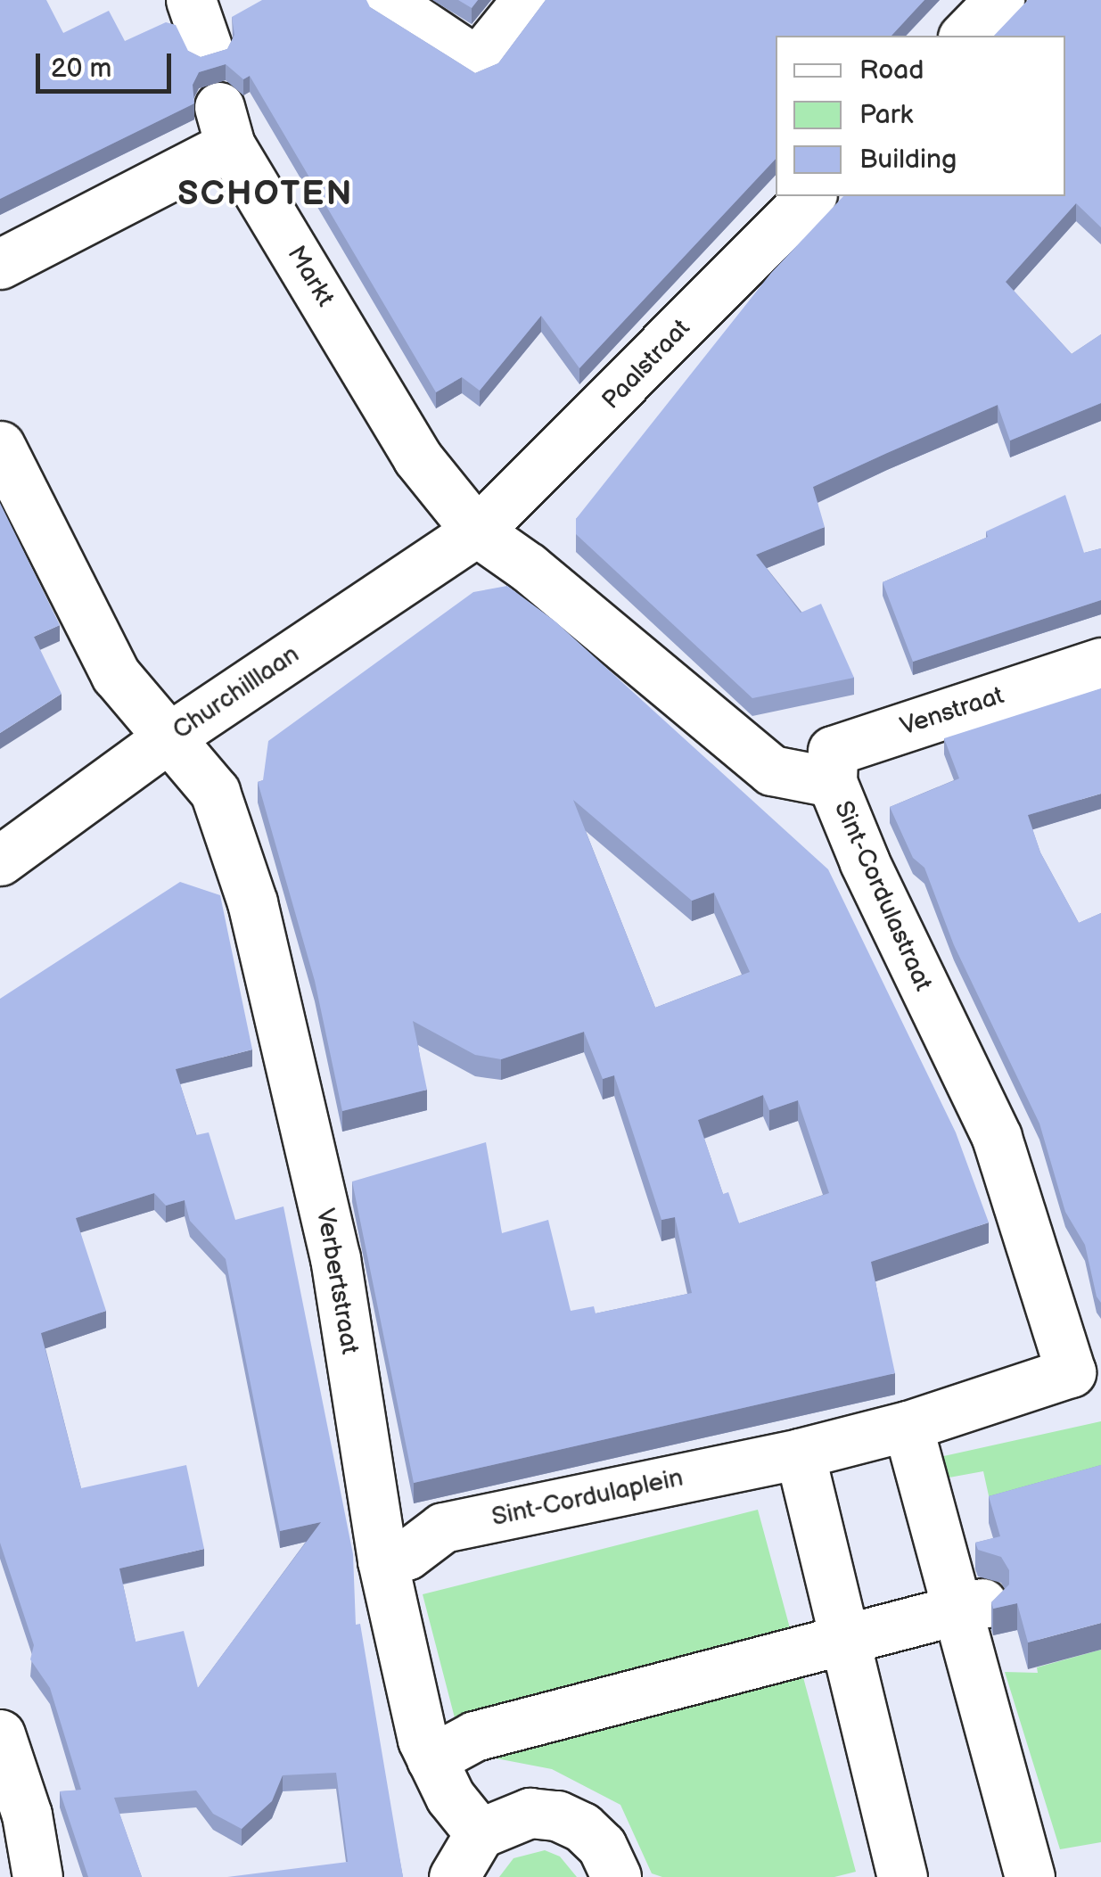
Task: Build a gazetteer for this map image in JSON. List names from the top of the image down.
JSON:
{
  "streets": {
    "street": [
      "Markt",
      "Paalstraat",
      "Churchilllaan",
      "Venstraat",
      "Sint-Cordulastraat",
      "Verbertstraat",
      "Sint-Cordulaplein"
    ]
  },
  "crossings": [
    ["Markt", "Paalstraat"],
    ["Markt", "Churchilllaan"],
    ["Markt", "Sint-Cordulastraat"],
    ["Paalstraat", "Churchilllaan"],
    ["Paalstraat", "Sint-Cordulastraat"],
    ["Churchilllaan", "Sint-Cordulastraat"],
    ["Churchilllaan", "Verbertstraat"],
    ["Venstraat", "Sint-Cordulastraat"],
    ["Sint-Cordulastraat", "Sint-Cordulaplein"],
    ["Verbertstraat", "Sint-Cordulaplein"]
  ],
  "districts": ["SCHOTEN"],
  "legend": ["Road", "Park", "Building"],
  "scale_bar": "20 m"
}
